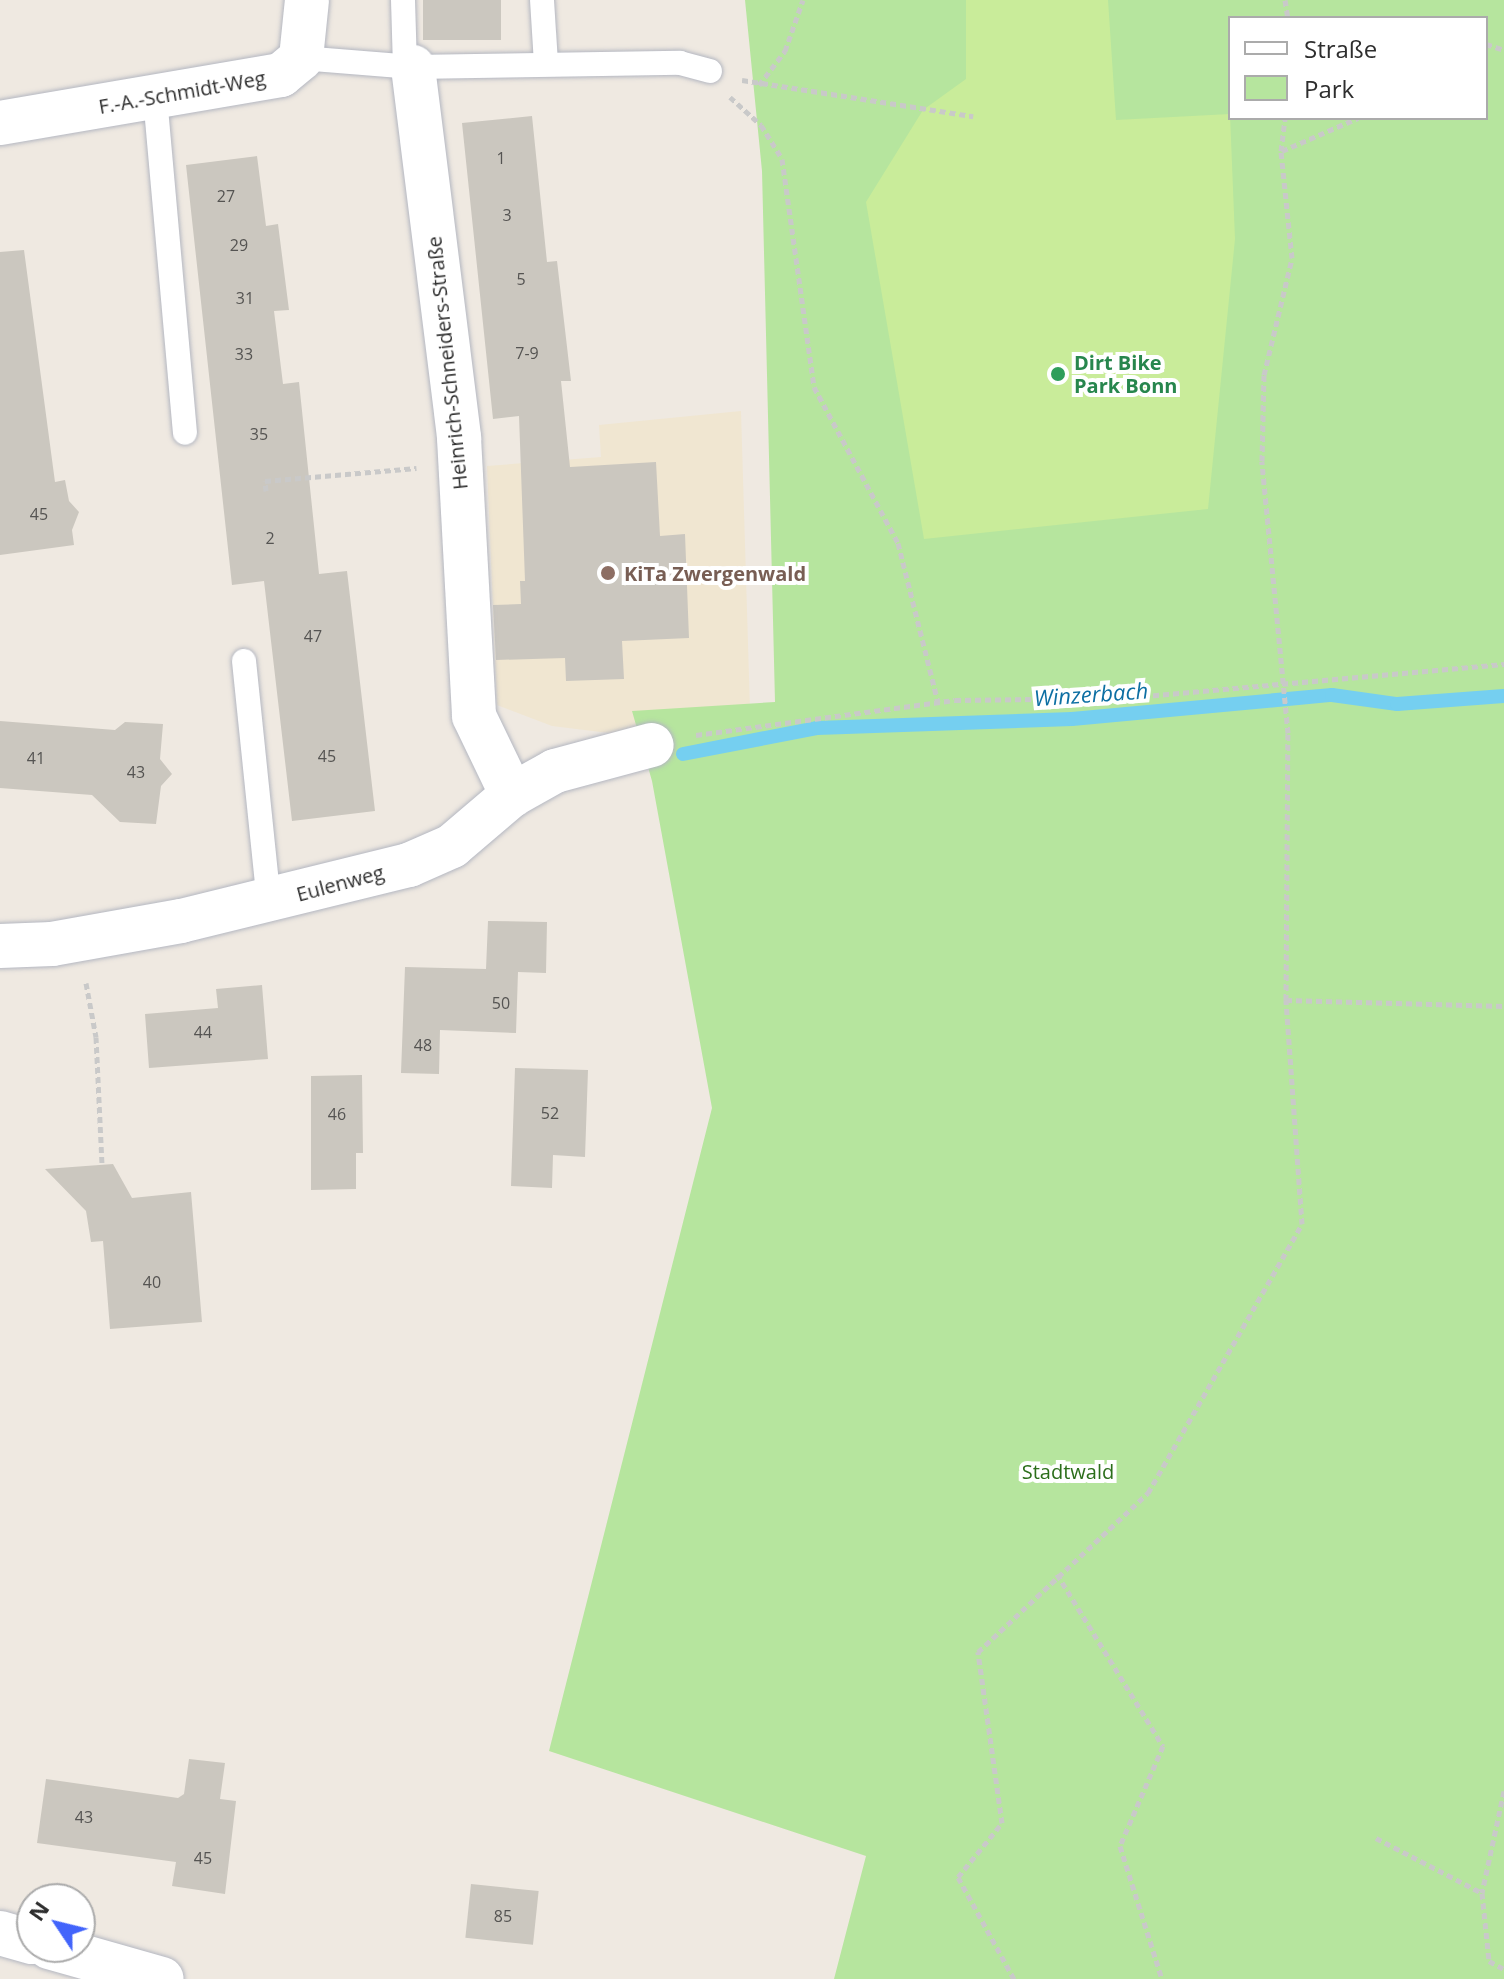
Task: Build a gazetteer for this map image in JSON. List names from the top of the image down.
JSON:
{
  "streets": {
    "street": ["F.-A.-Schmidt-Weg", "Heinrich-Schneiders-Straße", "Eulenweg"]
  },
  "crossings": [
    ["Heinrich-Schneiders-Straße", "Eulenweg"]
  ],
  "water": ["Winzerbach"],
  "parks": ["Stadtwald"],
  "places": ["Dirt Bike Park Bonn", "KiTa Zwergenwald"],
  "house_numbers": [
    "1",
    "27",
    "3",
    "29",
    "5",
    "31",
    "7-9",
    "33",
    "35",
    "45",
    "2",
    "47",
    "45",
    "41",
    "43",
    "50",
    "44",
    "48",
    "52",
    "46",
    "40",
    "43",
    "45",
    "85"
  ],
  "legend": ["Straße", "Park"],
  "north": "top left"
}
